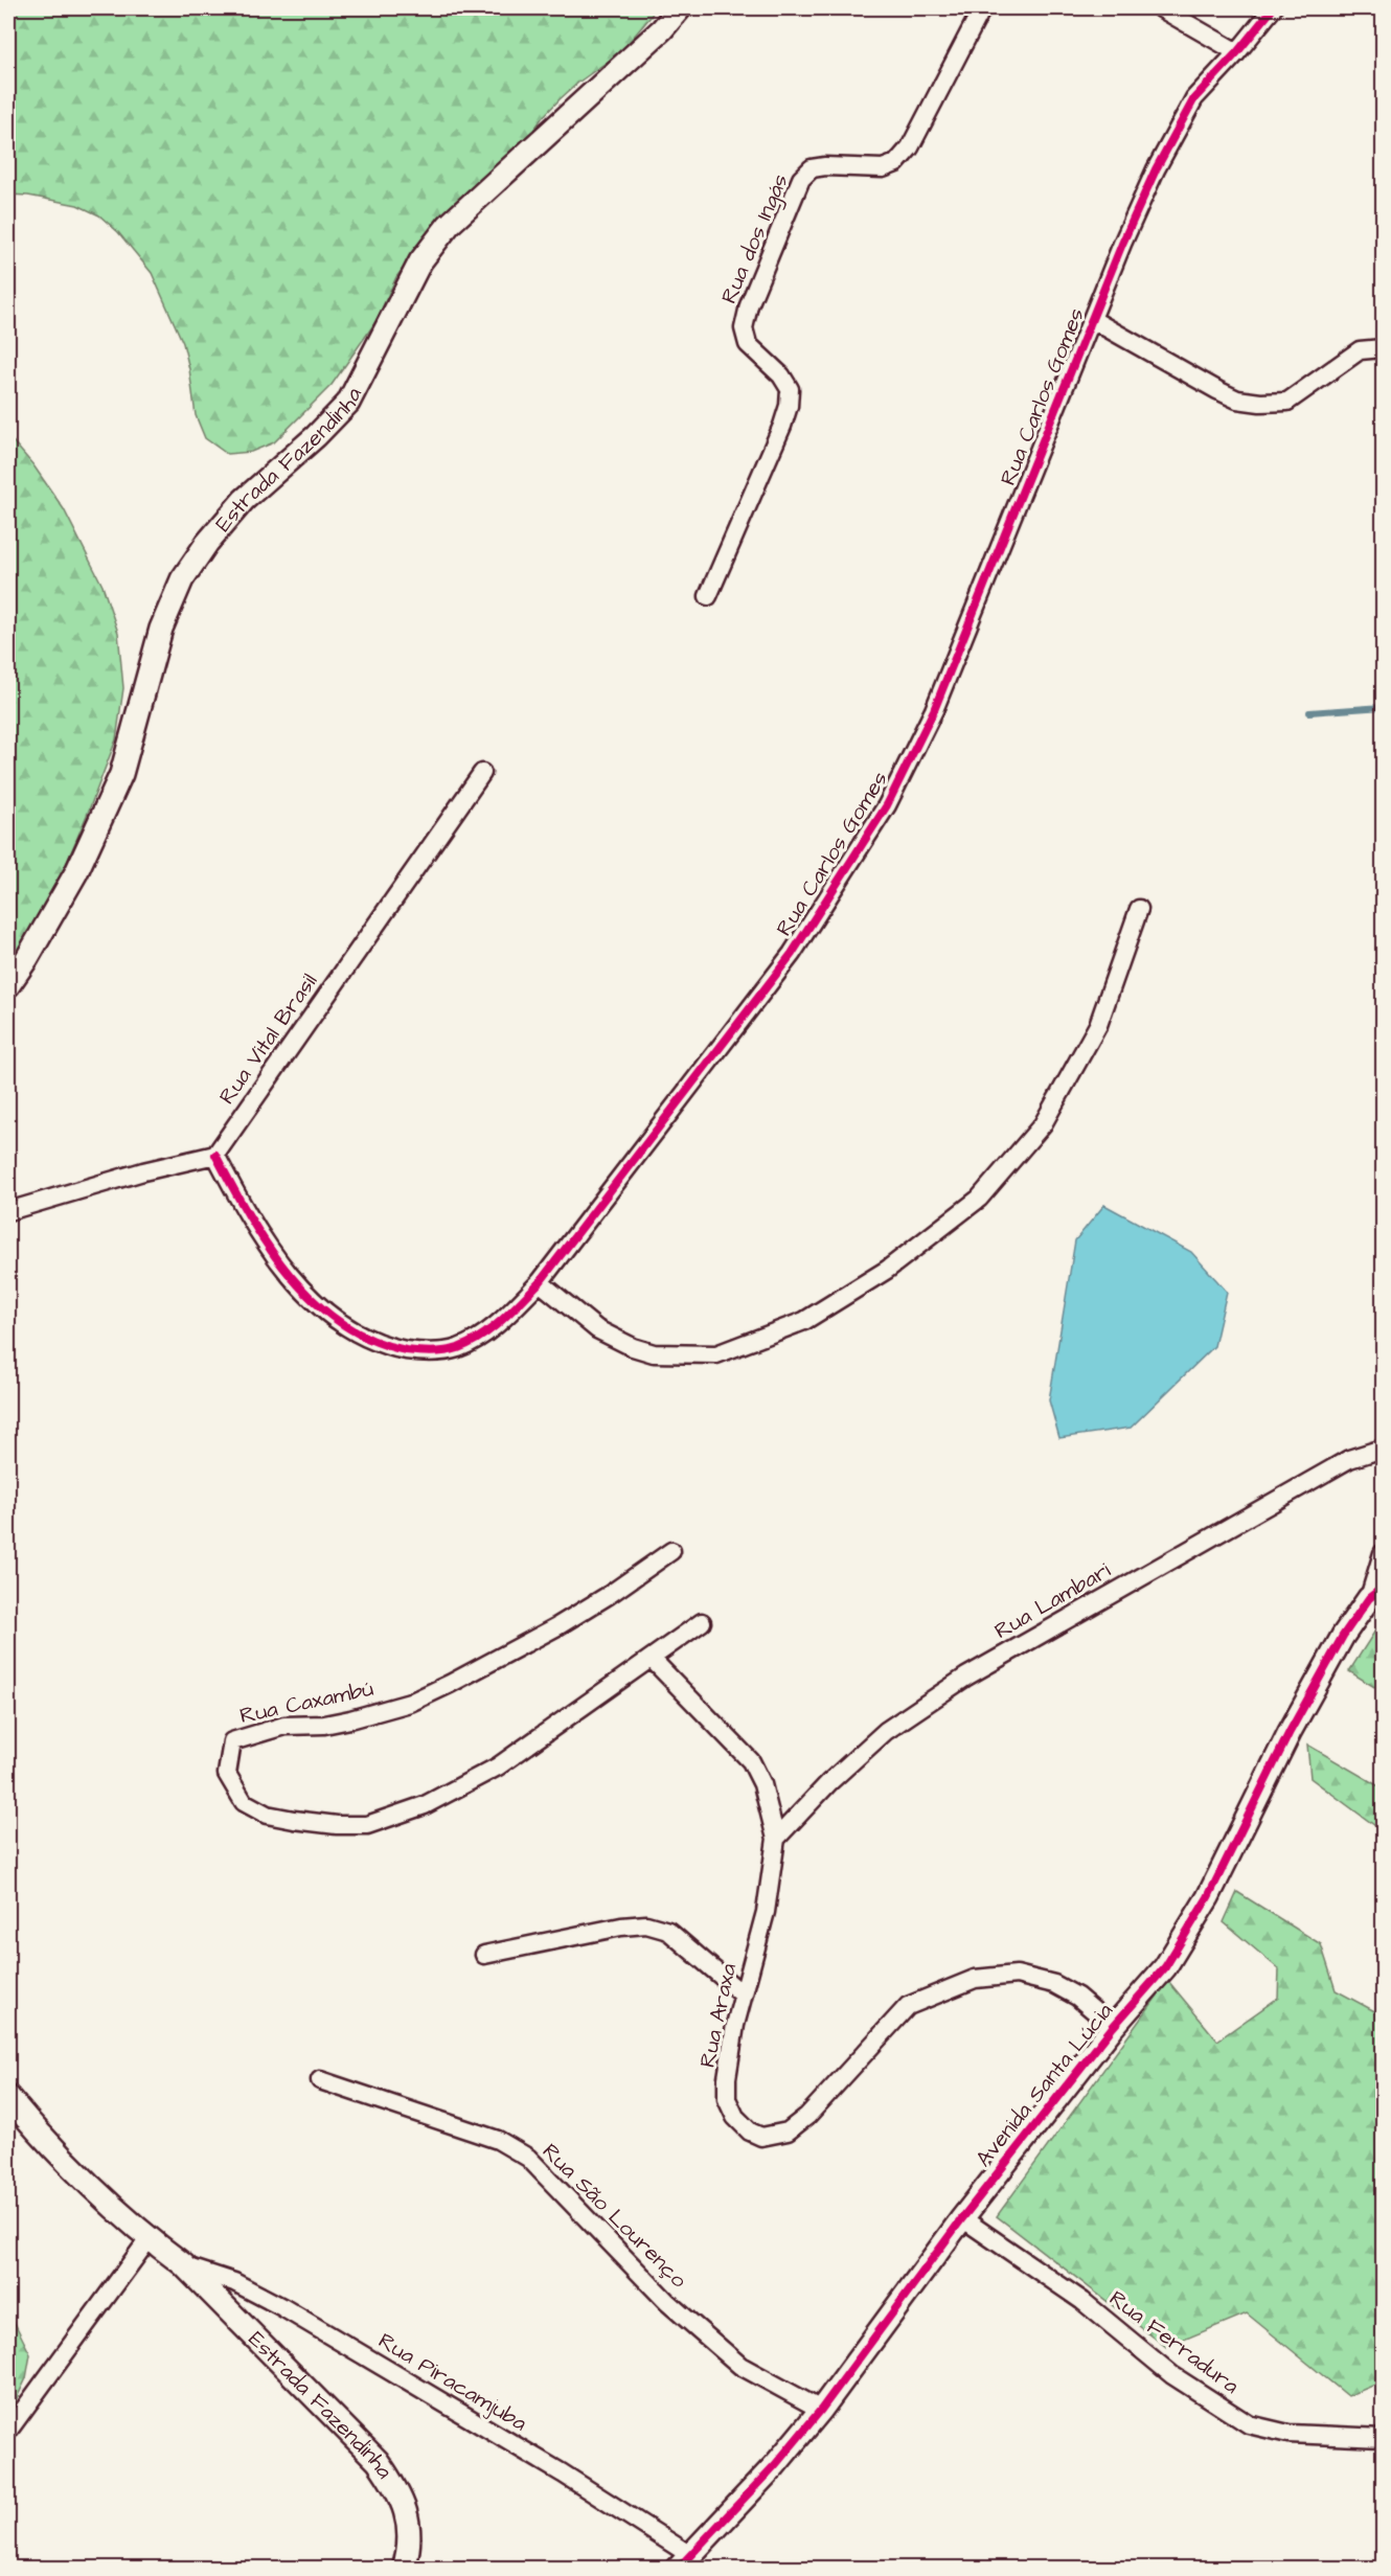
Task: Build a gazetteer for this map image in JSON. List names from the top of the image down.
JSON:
{
  "streets": {
    "street": [
      "Rua dos Ingás",
      "Rua Carlos Gomes",
      "Estrada Fazendinha",
      "Rua Vital Brasil",
      "Rua Lambari",
      "Rua Caxambú",
      "Rua Araxa",
      "Avenida Santa Lúcia",
      "Rua São Lourenço",
      "Rua Ferradura",
      "Rua Piracamjuba"
    ]
  },
  "crossings": [
    ["Rua Carlos Gomes", "Rua Vital Brasil"],
    ["Estrada Fazendinha", "Rua Piracamjuba"],
    ["Rua Lambari", "Rua Araxa"],
    ["Rua Caxambú", "Rua Araxa"],
    ["Rua Araxa", "Avenida Santa Lúcia"],
    ["Avenida Santa Lúcia", "Rua São Lourenço"],
    ["Avenida Santa Lúcia", "Rua Ferradura"],
    ["Avenida Santa Lúcia", "Rua Piracamjuba"]
  ]
}
